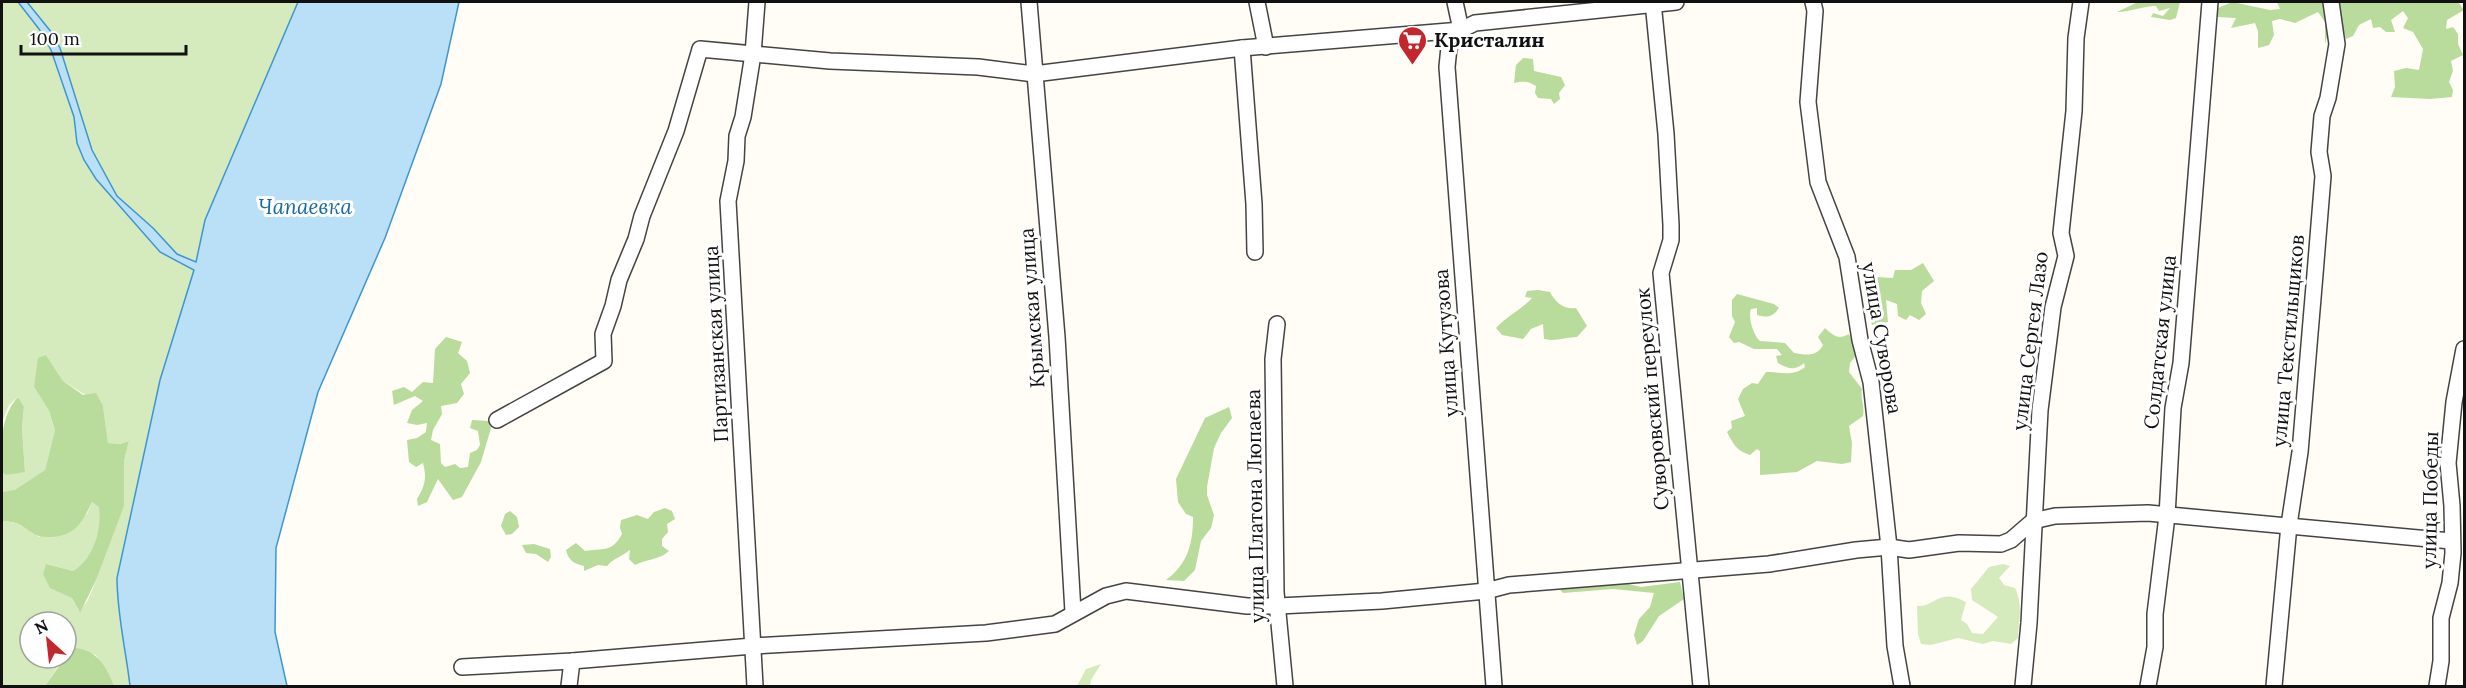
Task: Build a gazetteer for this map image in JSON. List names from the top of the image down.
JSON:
{
  "streets": {
    "street": [
      "Крымская улица",
      "улица Суворова",
      "улица Сергея Лазо",
      "улица Текстильщиков",
      "Солдатская улица",
      "улица Кутузова",
      "Партизанская улица",
      "Суворовский переулок",
      "улица Победы",
      "улица Платона Люпаева"
    ]
  },
  "water": ["Чапаевка"],
  "places": {
    "supermarket": ["Кристалин"]
  },
  "scale_bar": "100 m",
  "north": "top left"
}
